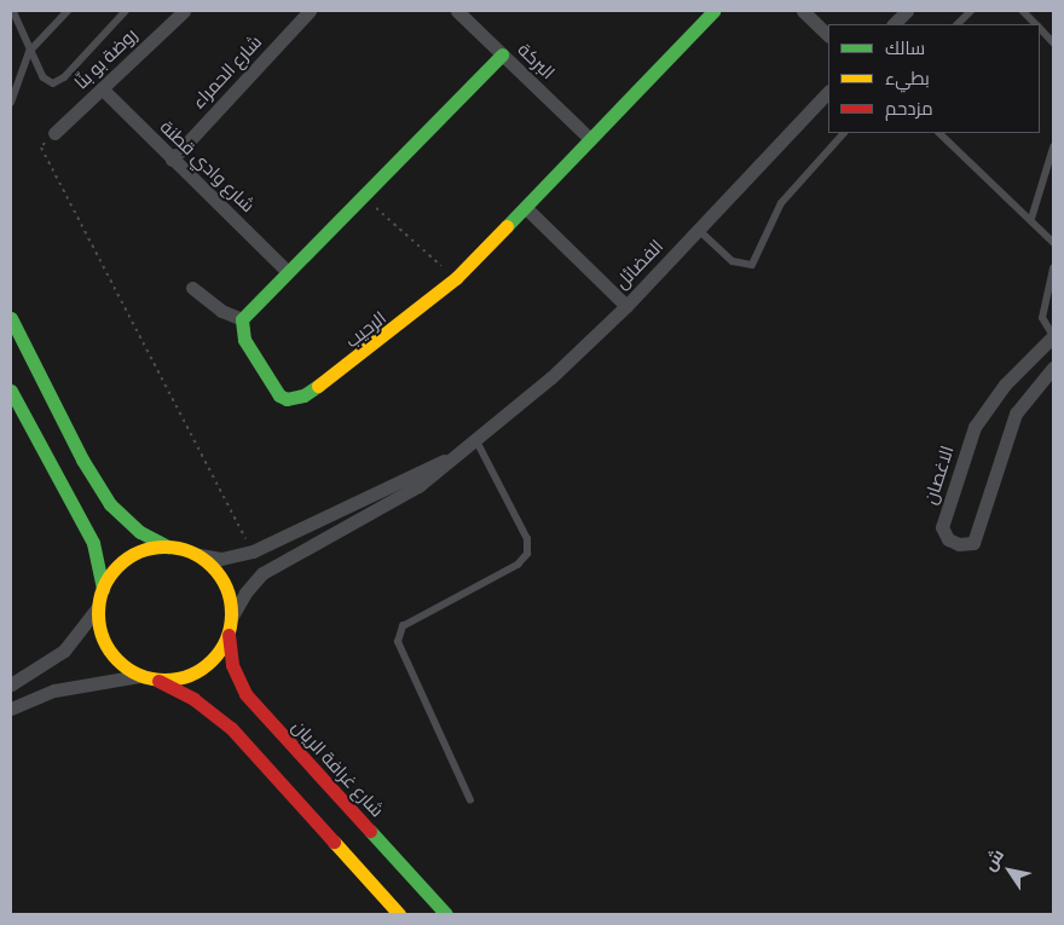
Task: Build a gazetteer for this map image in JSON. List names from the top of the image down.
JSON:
{
  "streets": {
    "main road": ["الرحيب", "شارع غرافة الريان"],
    "street": [
      "روضة بو بنّا",
      "البركة",
      "شارع الحمراء",
      "شارع وادي قطنة",
      "الفضائل",
      "الاغصان"
    ]
  },
  "crossings": [
    ["روضة بو بنّا", "شارع وادي قطنة"],
    ["البركة", "الرحيب"],
    ["شارع الحمراء", "شارع وادي قطنة"],
    ["الفضائل", "شارع غرافة الريان"]
  ],
  "legend": ["سالك", "بطيء", "مزدحم"],
  "north": "top left"
}
